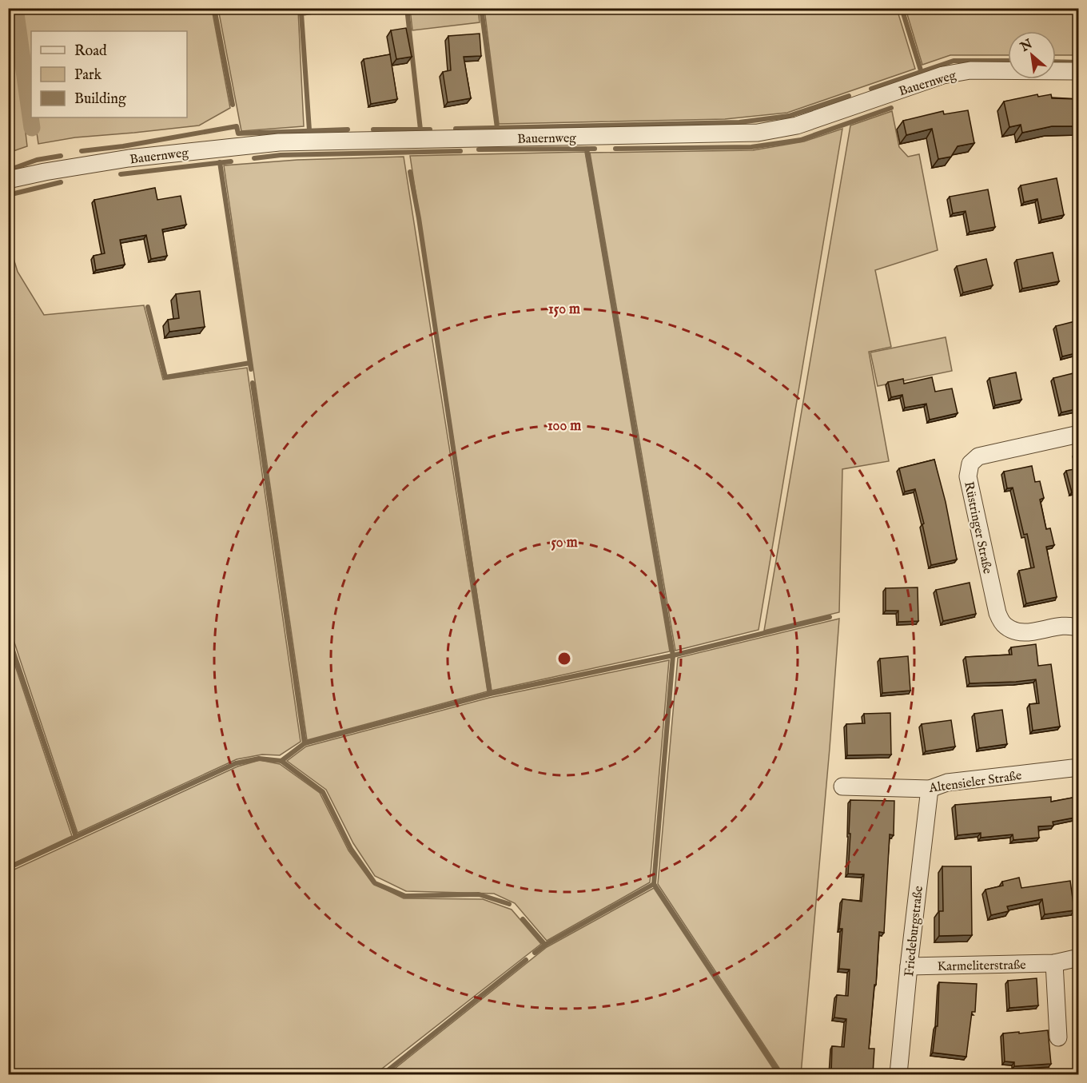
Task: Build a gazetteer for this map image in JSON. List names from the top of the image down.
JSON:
{
  "streets": {
    "street": [
      "Bauernweg",
      "Rüstringer Straße",
      "Altensieler Straße",
      "Friedeburgstraße",
      "Karmeliterstraße"
    ]
  },
  "crossings": [
    ["Altensieler Straße", "Friedeburgstraße"],
    ["Friedeburgstraße", "Karmeliterstraße"]
  ],
  "legend": ["Road", "Park", "Building"],
  "north": "top left",
  "rings": ["150 m", "100 m", "50 m"]
}
